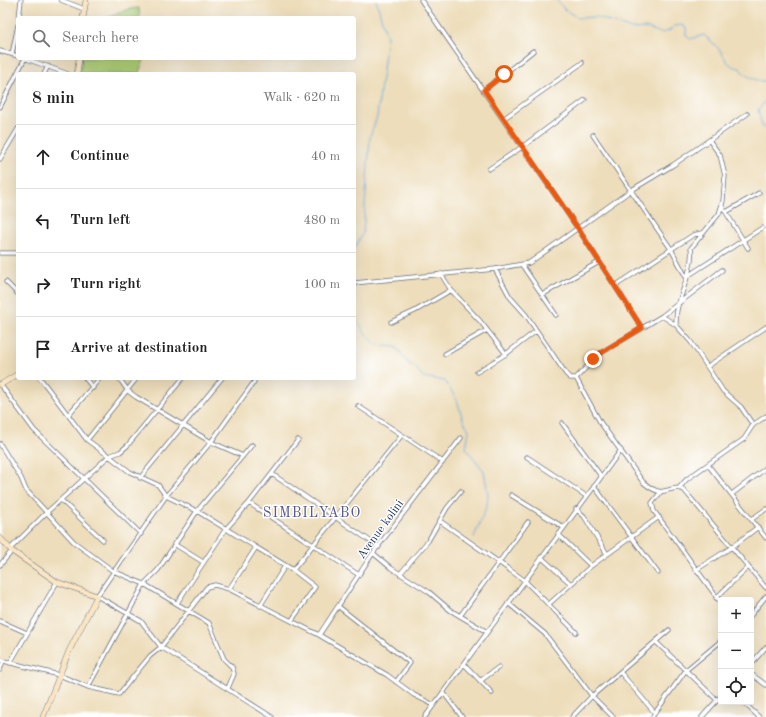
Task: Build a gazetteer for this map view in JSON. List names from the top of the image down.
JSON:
{
  "streets": {
    "street": ["Avenue kolini"]
  },
  "districts": ["SIMBILYABO"],
  "page": {
    "search": "Search here",
    "heading": ["8 min", "Walk · 620 m"],
    "list": [
      ["Continue", "40 m"],
      ["Turn left", "480 m"],
      ["Turn right", "100 m"],
      "Arrive at destination"
    ],
    "map_buttons": ["+", "−"]
  }
}
